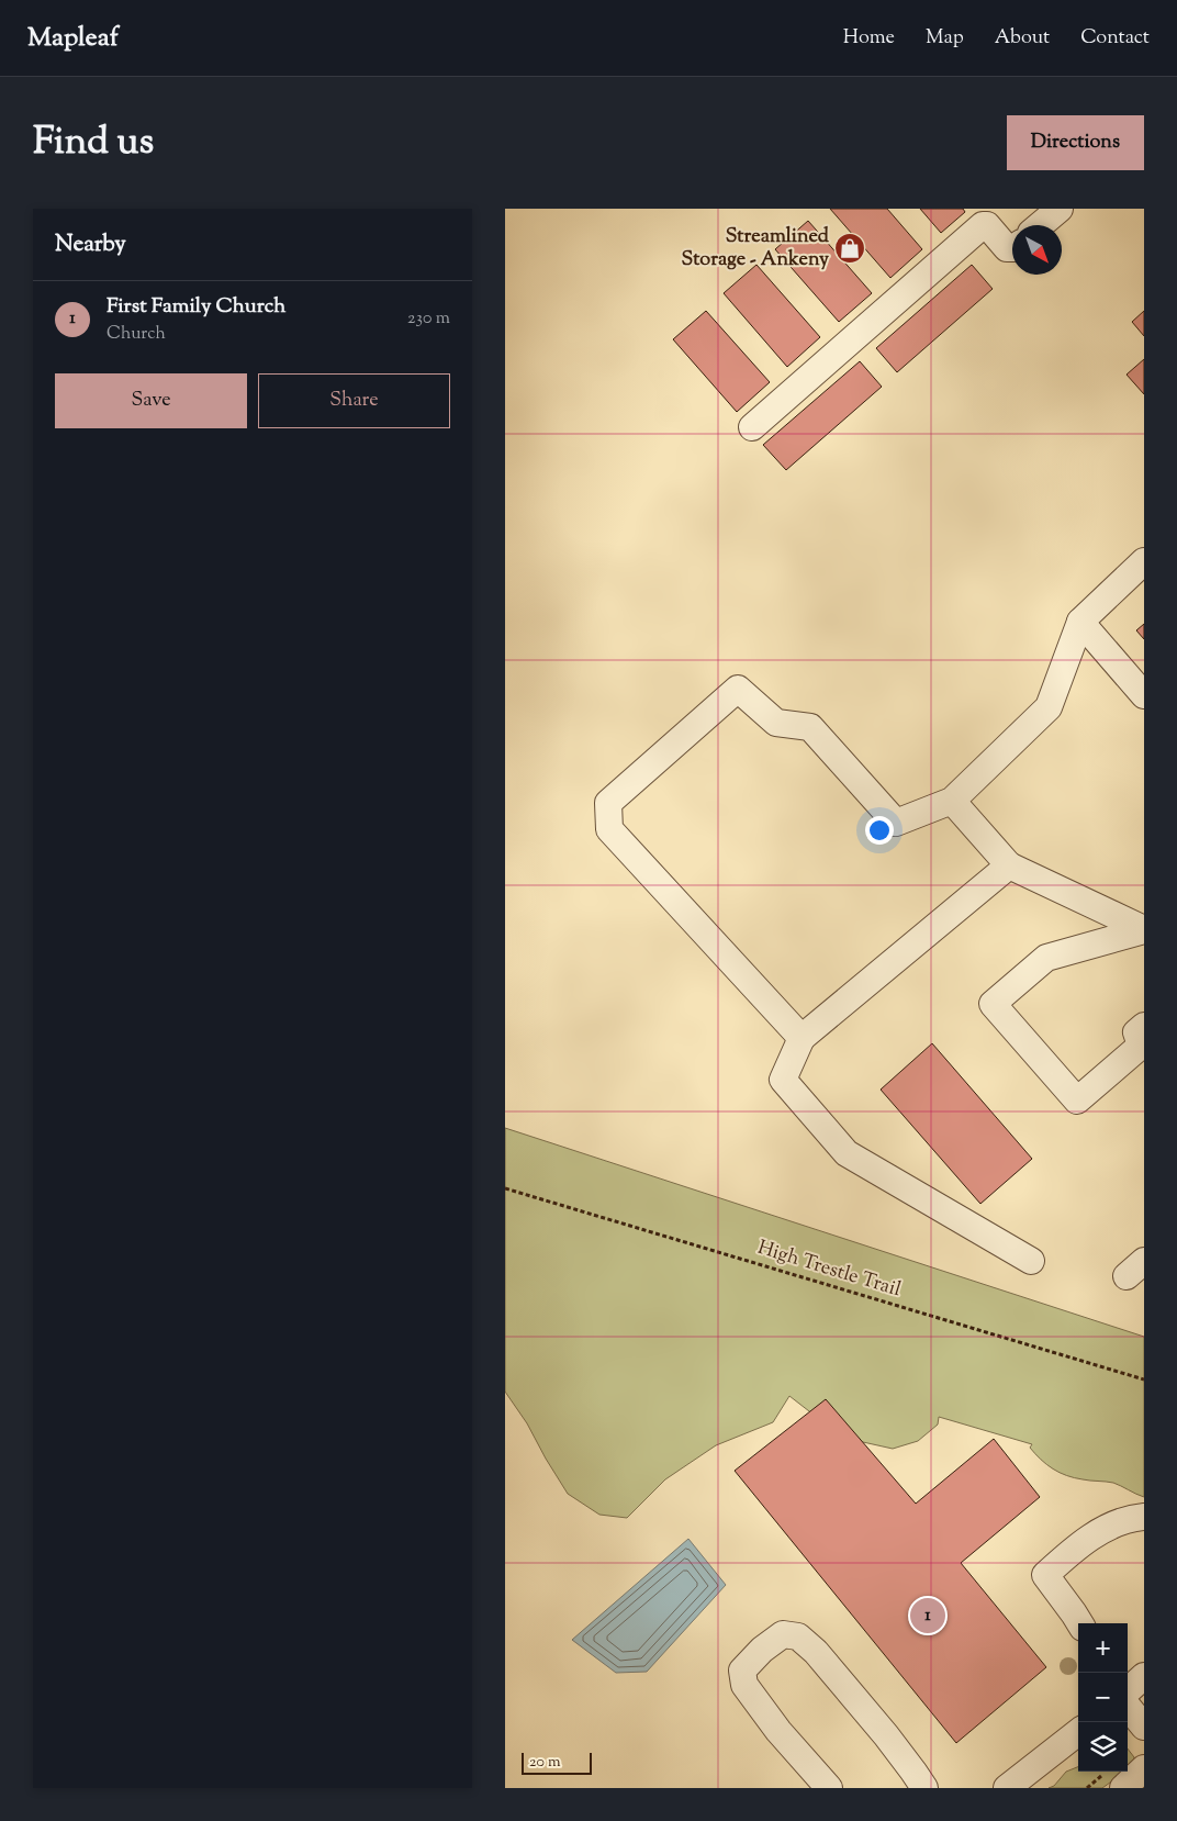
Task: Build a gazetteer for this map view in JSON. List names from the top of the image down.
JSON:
{
  "streets": {
    "path": ["High Trestle Trail"]
  },
  "places": {
    "shop": ["Streamlined Storage - Ankeny"]
  },
  "scale_bar": "20 m",
  "north": "bottom right",
  "page": {
    "header": "Mapleaf",
    "nav": [
      "Home",
      "Map",
      "About",
      "Contact"
    ],
    "title": "Find us",
    "buttons": [
      "Directions",
      ["Save", "Share"]
    ],
    "heading": "Nearby",
    "list": [
      {
        "mark": "1",
        "name": "First Family Church",
        "note": "Church",
        "value": "230 m"
      }
    ],
    "pins": "1",
    "map_buttons": ["+", "−"],
    "scale": "20 m"
  }
}
